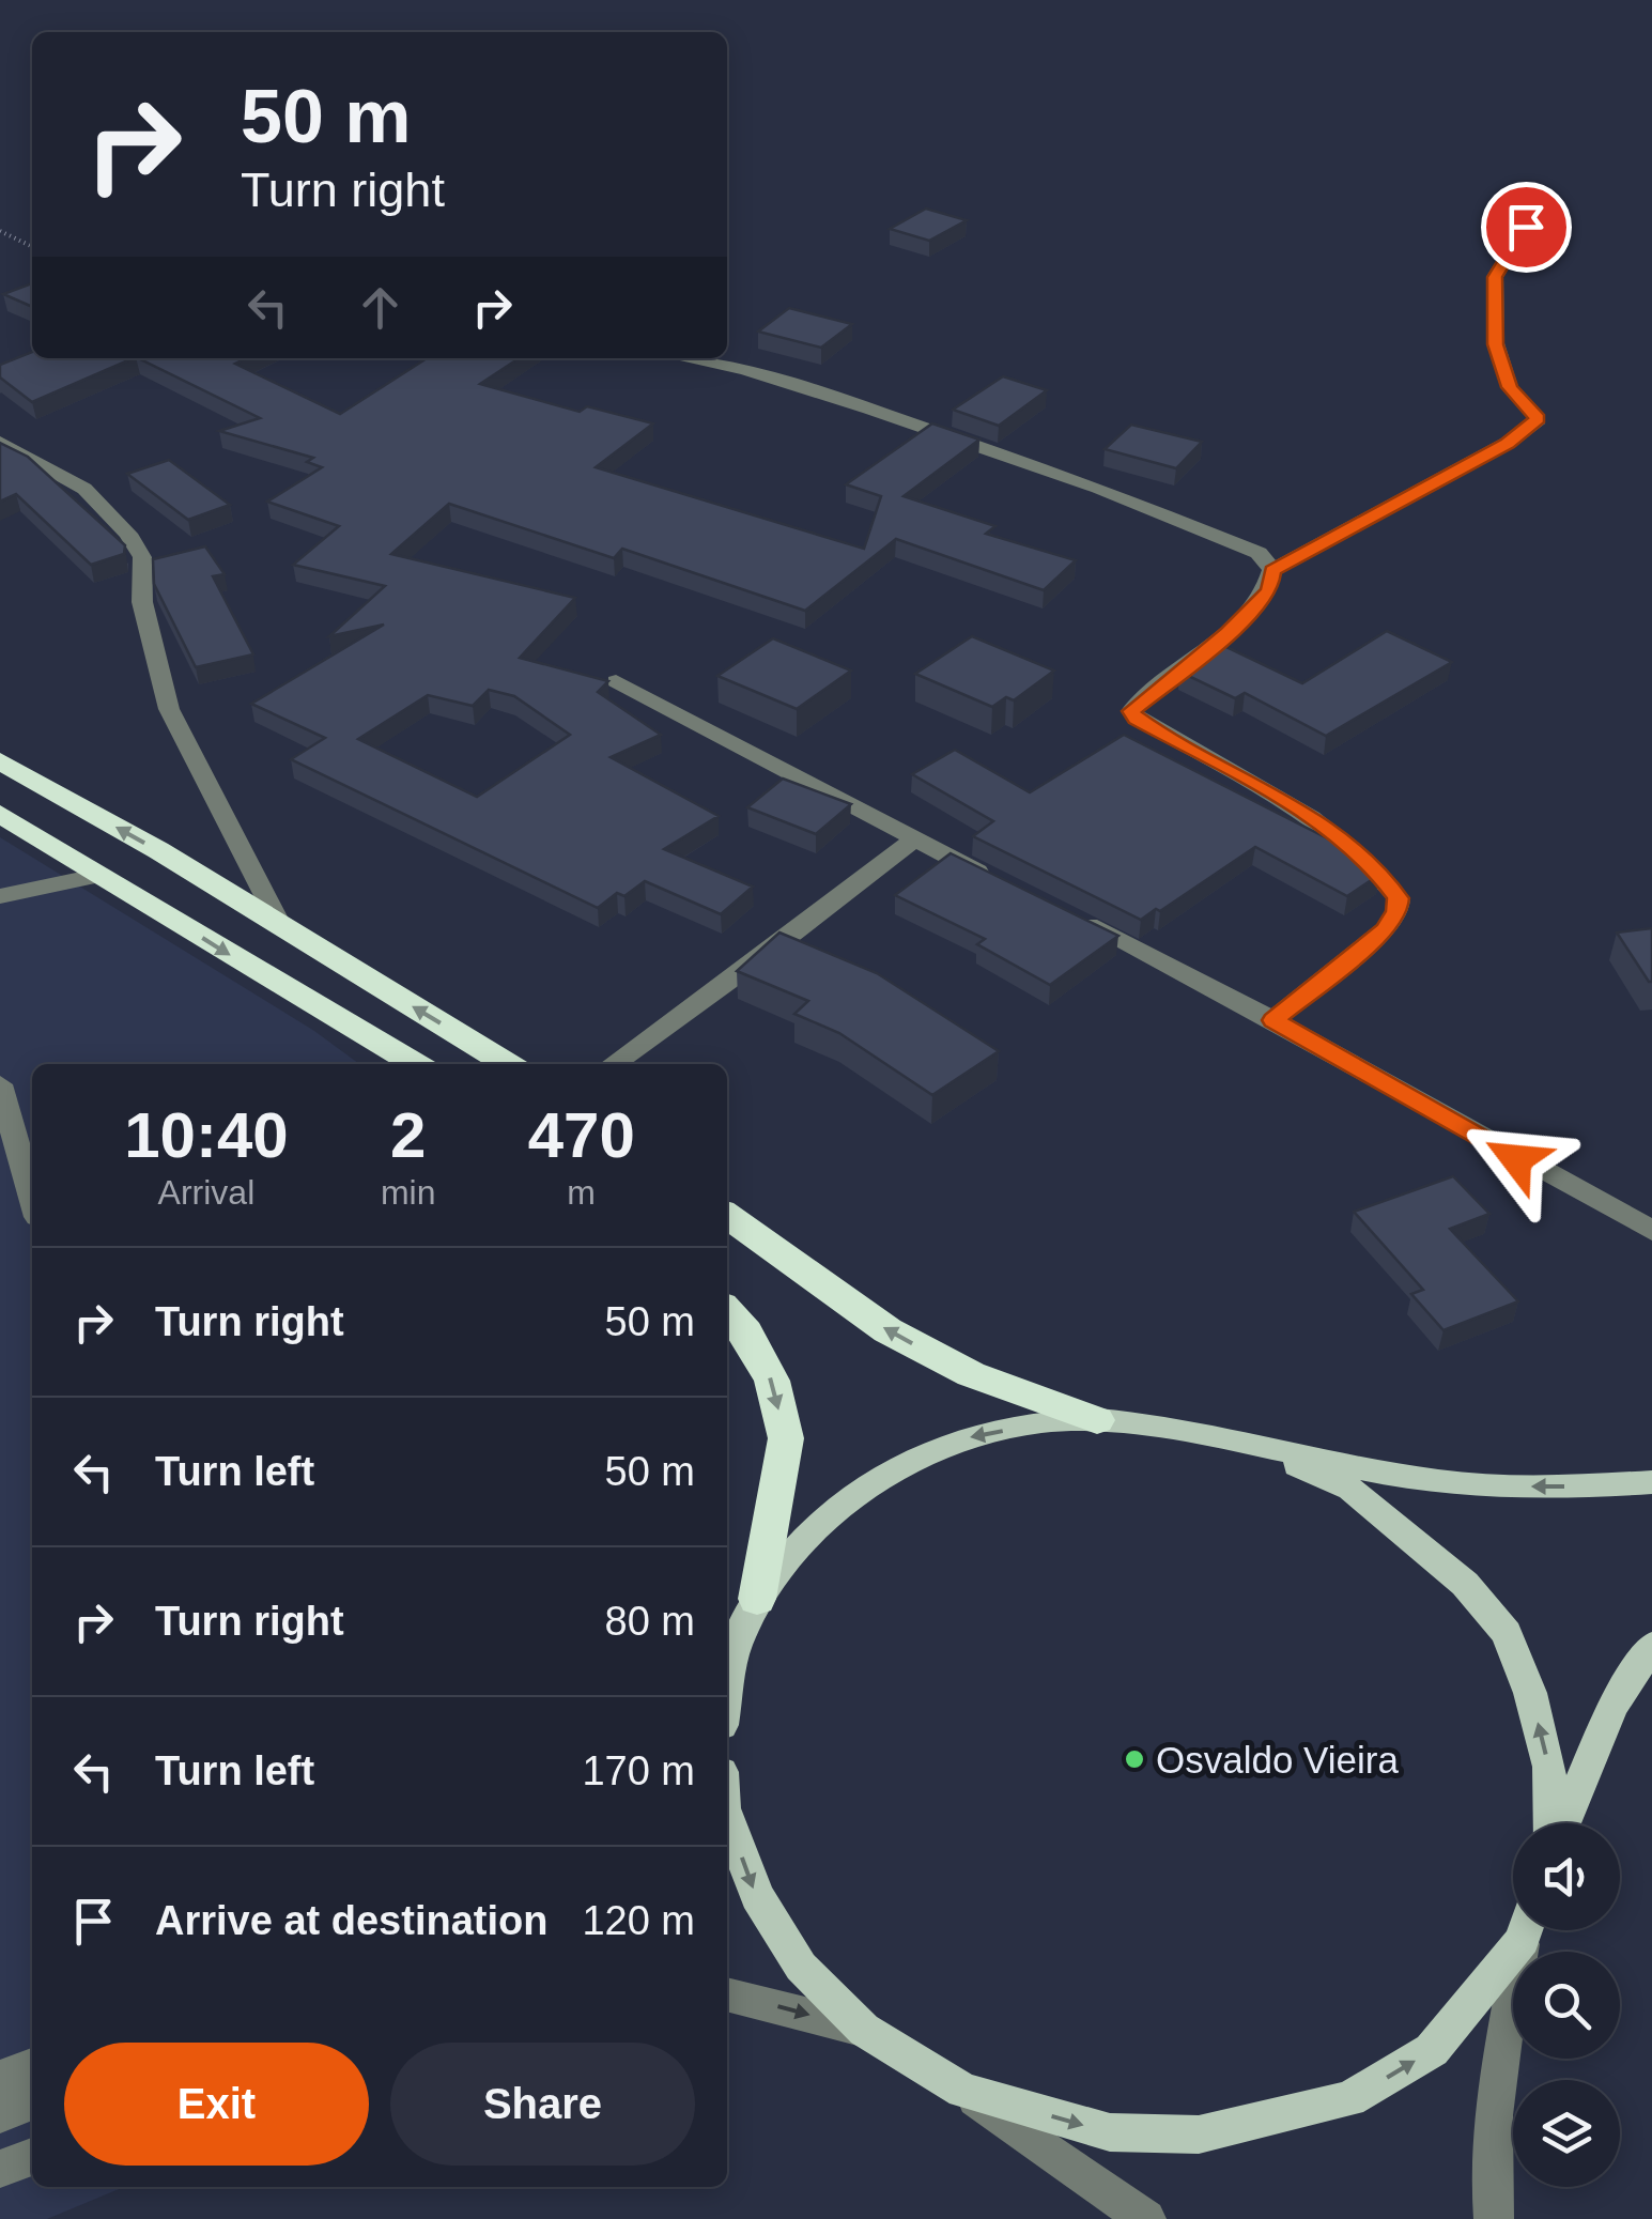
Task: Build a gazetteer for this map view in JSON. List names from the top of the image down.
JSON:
{
  "places": ["Osvaldo Vieira"],
  "page": {
    "turn": ["50 m", "Turn right"],
    "eta": [
      "10:40",
      "Arrival",
      "2",
      "min",
      "470",
      "m"
    ],
    "list": [
      {
        "name": "Turn right",
        "value": "50 m"
      },
      {
        "name": "Turn left",
        "value": "50 m"
      },
      {
        "name": "Turn right",
        "value": "80 m"
      },
      {
        "name": "Turn left",
        "value": "170 m"
      },
      {
        "name": "Arrive at destination",
        "value": "120 m"
      }
    ],
    "buttons": ["Exit", "Share"]
  }
}
